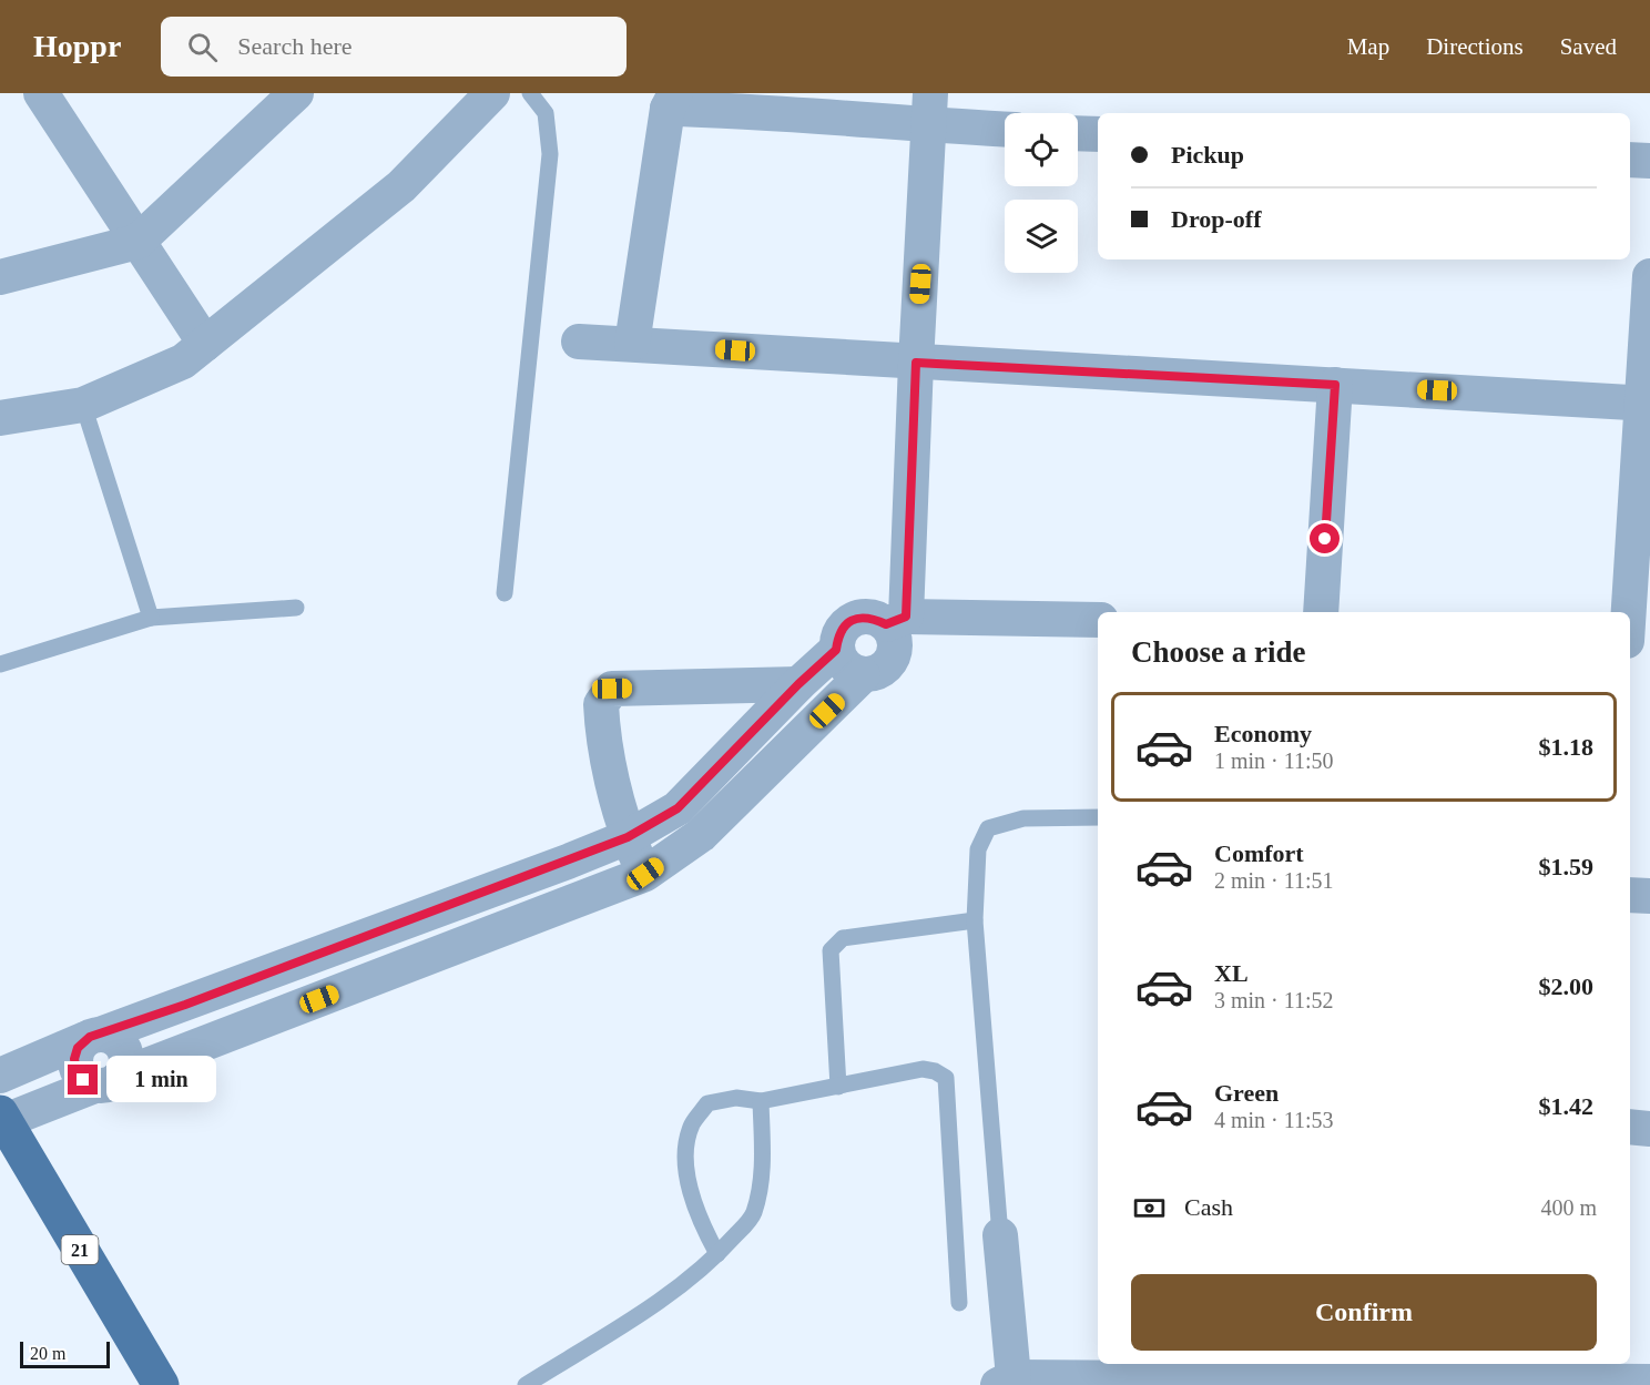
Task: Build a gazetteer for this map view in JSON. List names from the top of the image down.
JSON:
{
  "streets": {
    "main road": ["21"]
  },
  "scale_bar": "20 m",
  "page": {
    "header": "Hoppr",
    "search": "Search here",
    "nav": ["Map", "Directions", "Saved"],
    "banner": ["Pickup", "Drop-off"],
    "heading": "Choose a ride",
    "list": [
      {
        "name": "Economy",
        "note": "1 min · 11:50",
        "value": "$1.18"
      },
      {
        "name": "Comfort",
        "note": "2 min · 11:51",
        "value": "$1.59"
      },
      {
        "name": "XL",
        "note": "3 min · 11:52",
        "value": "$2.00"
      },
      {
        "name": "Green",
        "note": "4 min · 11:53",
        "value": "$1.42"
      }
    ],
    "bubble": "1 min",
    "pay": ["Cash", "400 m"],
    "buttons": "Confirm",
    "scale": "20 m"
  }
}
